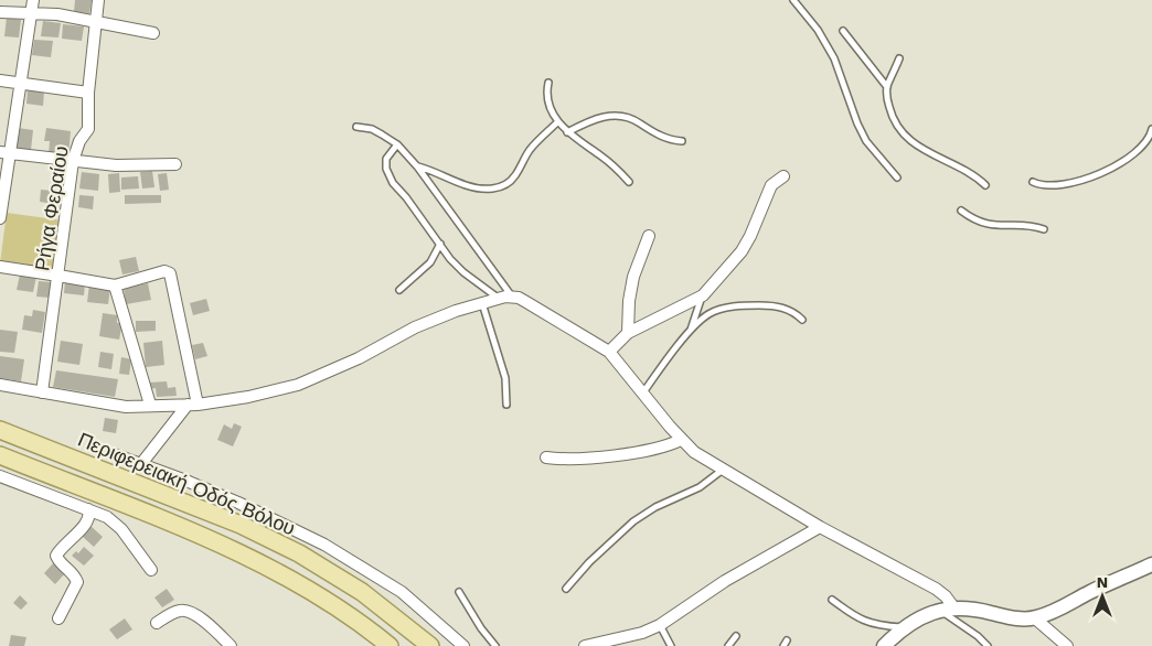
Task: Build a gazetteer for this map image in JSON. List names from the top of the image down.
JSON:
{
  "streets": {
    "main road": ["Περιφερειακή Οδός Βόλου"],
    "street": ["Ρήγα Φεραίου"]
  },
  "north": "top"
}
